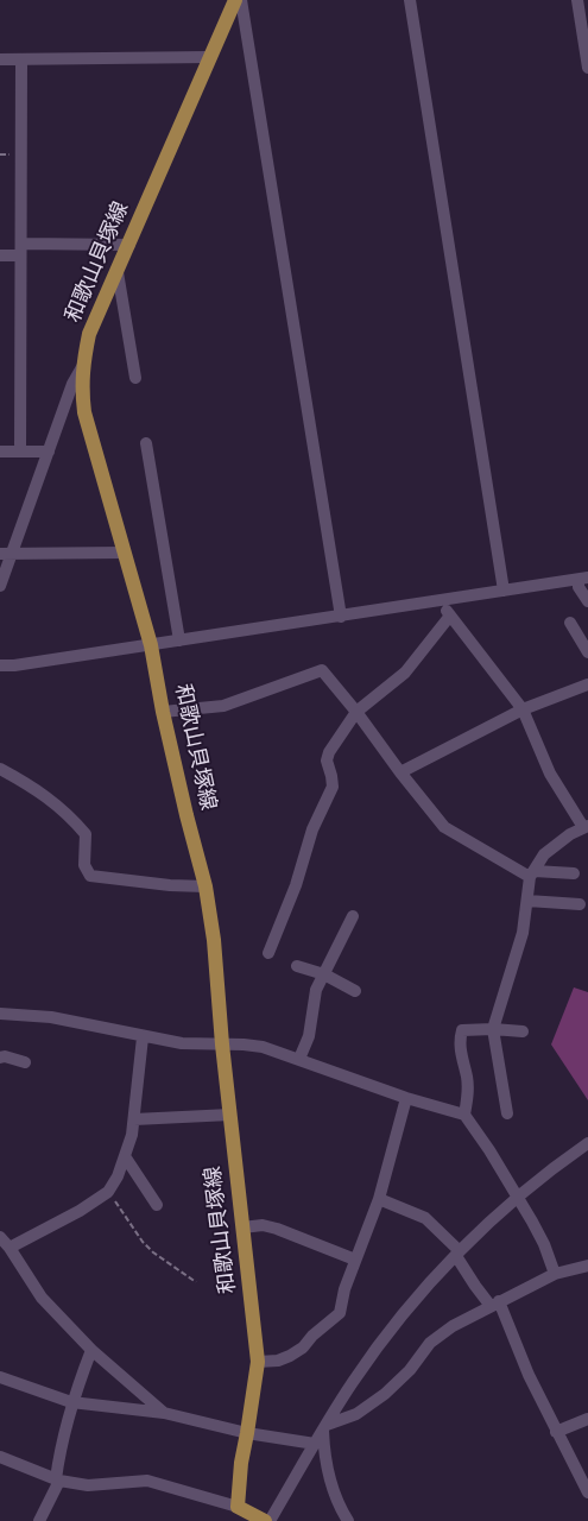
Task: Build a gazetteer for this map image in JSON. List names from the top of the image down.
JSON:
{
  "streets": {
    "main road": ["和歌山貝塚線"]
  }
}
